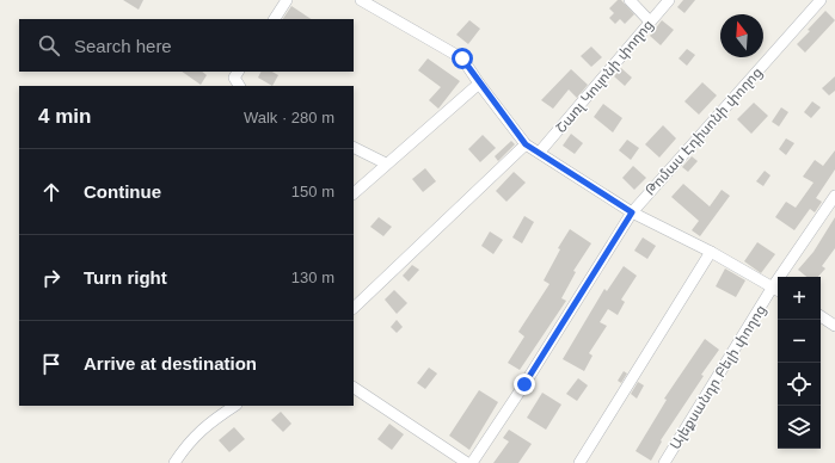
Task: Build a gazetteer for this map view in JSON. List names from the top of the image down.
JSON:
{
  "streets": {
    "street": ["Շառլ Կուլոնի փողոց", "Թոմաս Էդիսոնի փողոց", "Ալեքսանդր Բելի փողոց"]
  },
  "north": "top",
  "page": {
    "search": "Search here",
    "heading": ["4 min", "Walk · 280 m"],
    "list": [
      ["Continue", "150 m"],
      ["Turn right", "130 m"],
      "Arrive at destination"
    ],
    "map_buttons": ["+", "−"]
  }
}
